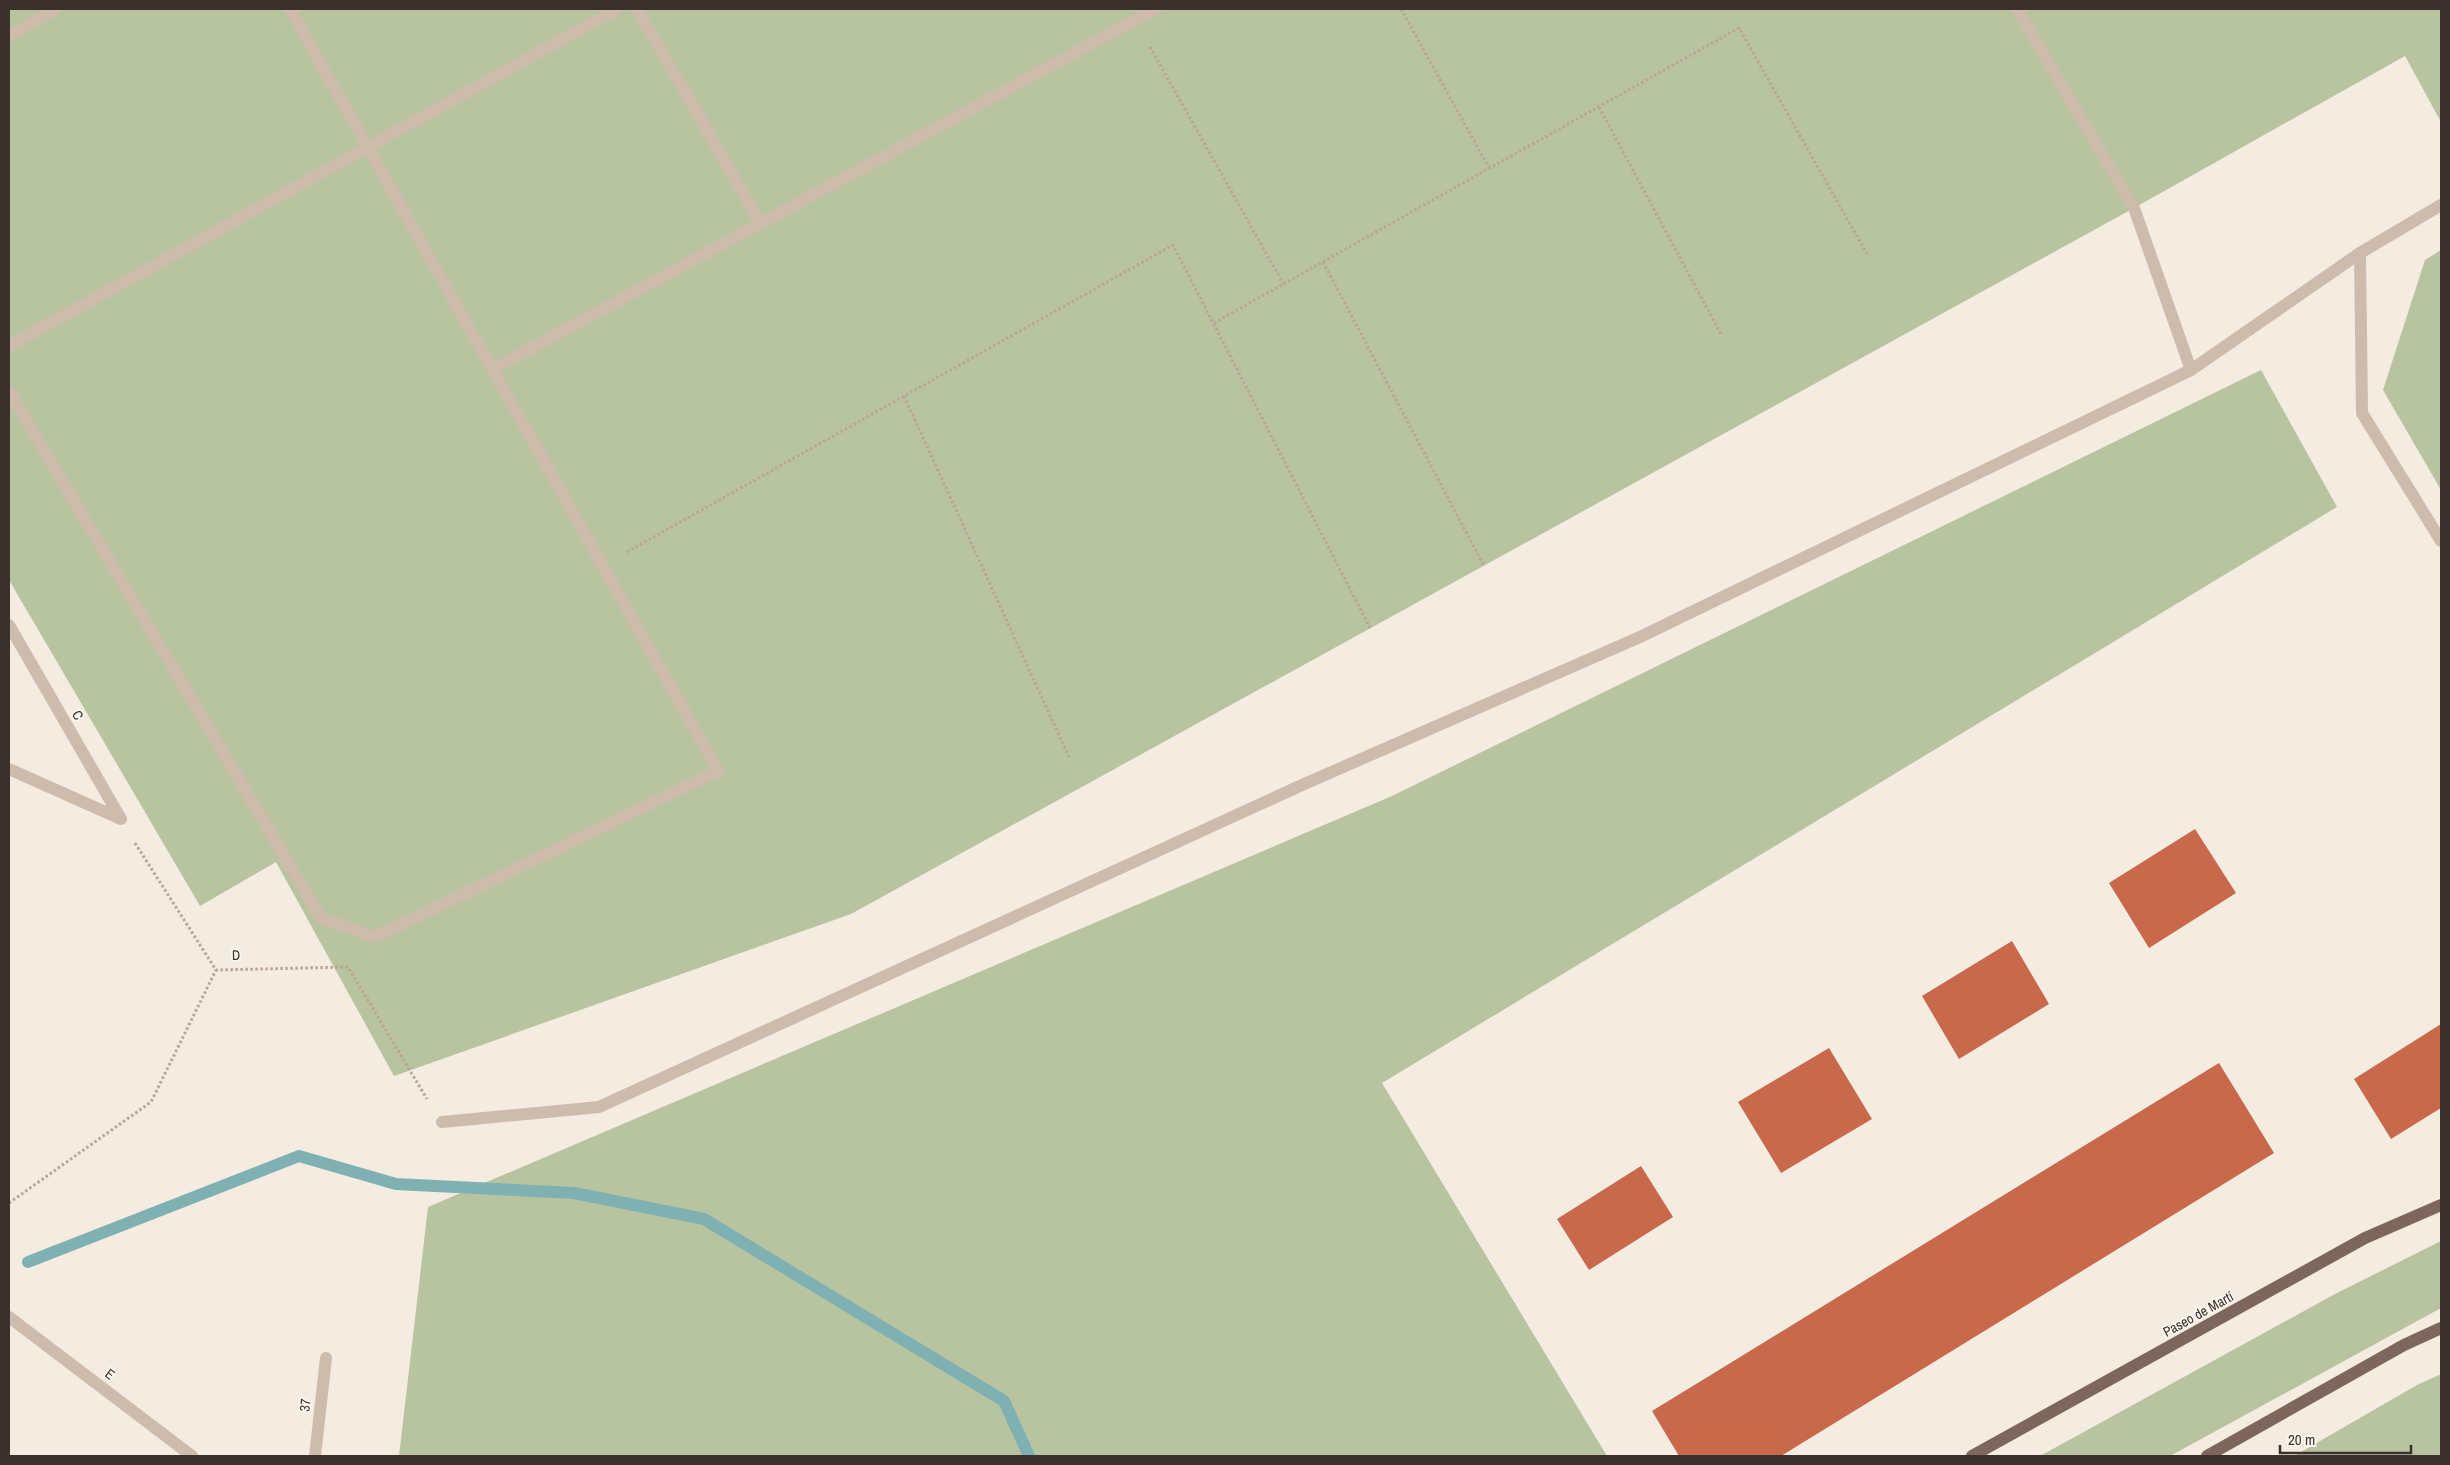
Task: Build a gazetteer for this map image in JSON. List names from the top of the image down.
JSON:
{
  "streets": {
    "main road": ["Paseo de Martí"],
    "street": ["C", "E", "37"],
    "path": ["D"]
  },
  "crossings": [
    ["C", "D"]
  ],
  "scale_bar": "20 m"
}
